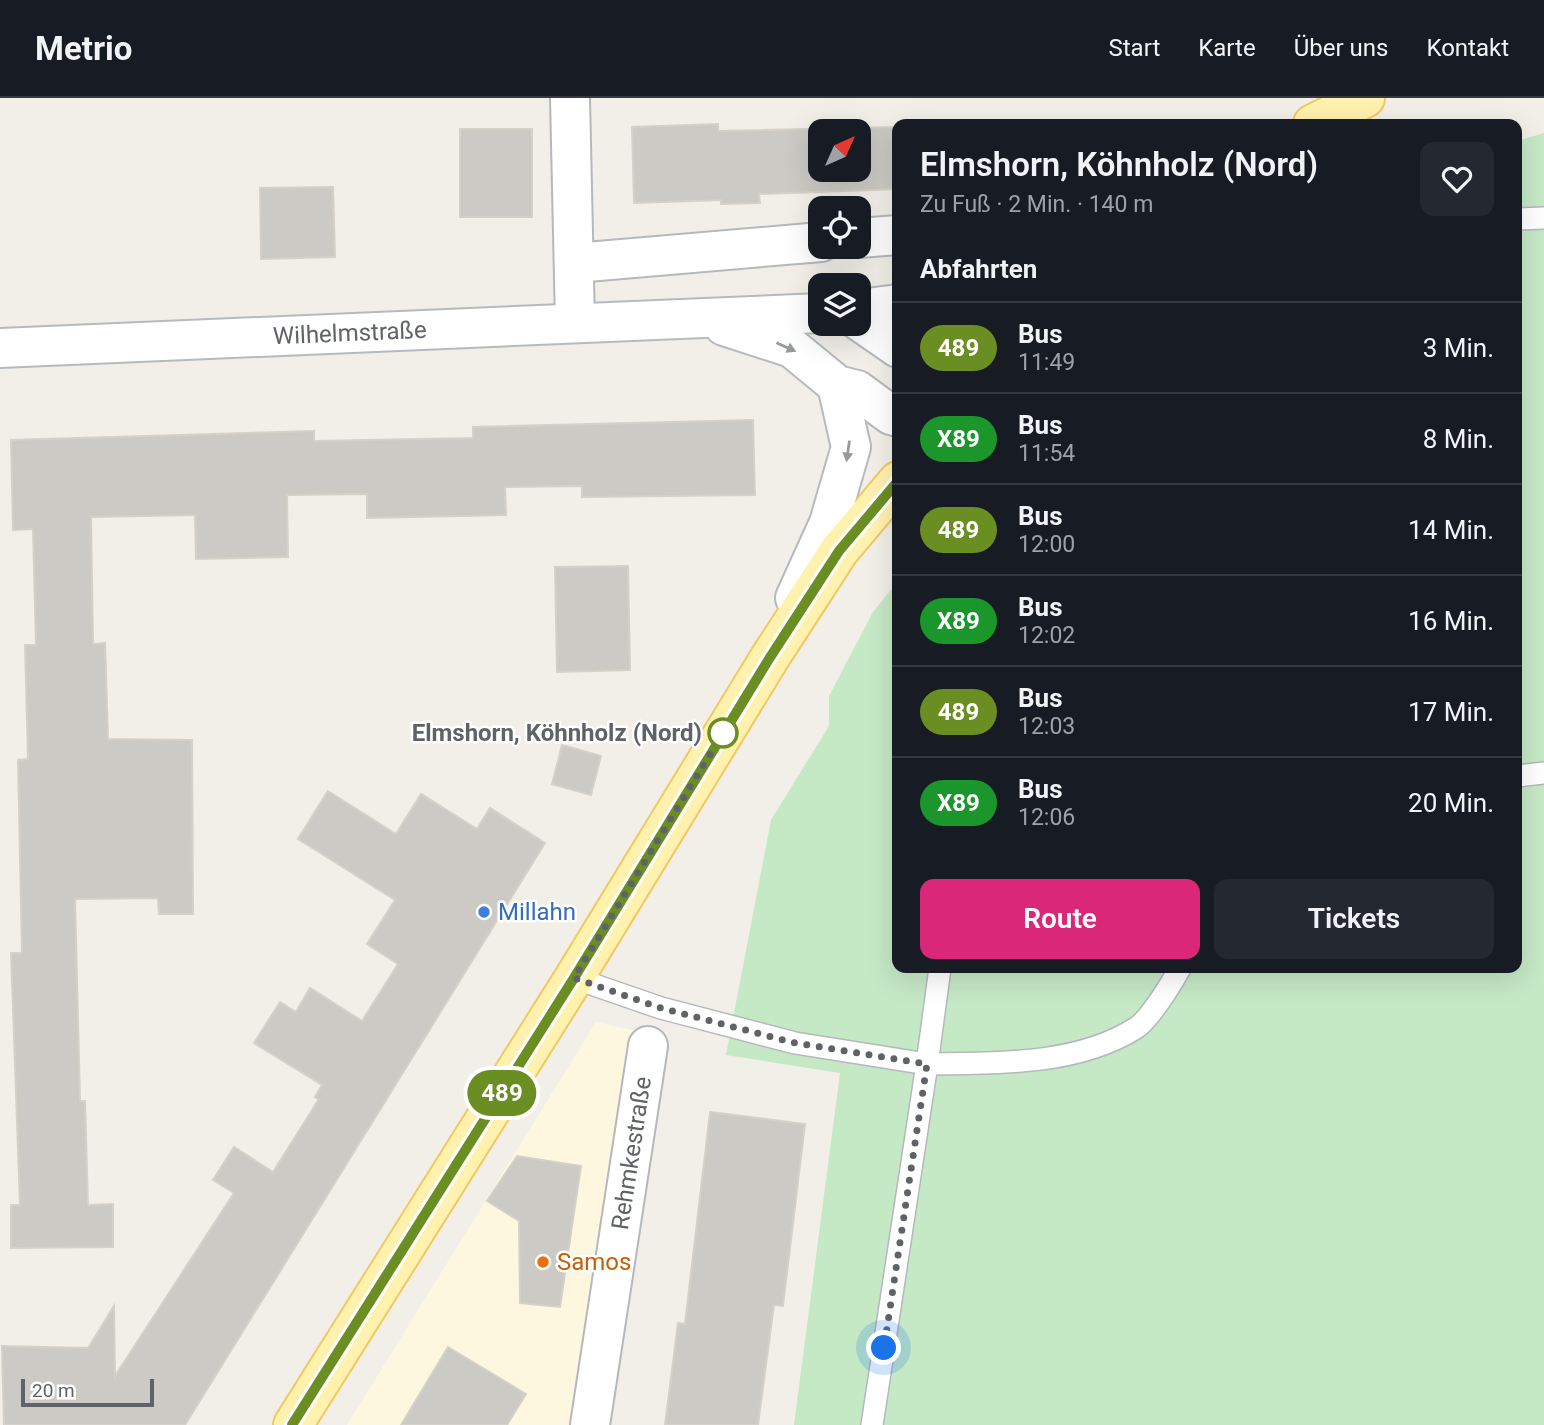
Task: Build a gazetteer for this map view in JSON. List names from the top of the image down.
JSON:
{
  "streets": {
    "main road": ["Wilhelmstraße", "Rehmkestraße"]
  },
  "places": ["Elmshorn, Köhnholz (Nord)", "Millahn", "Samos"],
  "lines": ["bus line 489"],
  "scale_bar": "20 m",
  "north": "top right",
  "page": {
    "header": "Metrio",
    "nav": [
      "Start",
      "Karte",
      "Über uns",
      "Kontakt"
    ],
    "on_map": "489",
    "heading": [
      ["Elmshorn, Köhnholz (Nord)", "Zu Fuß · 2 Min. · 140 m"],
      "Abfahrten"
    ],
    "list": [
      {
        "mark": "489",
        "name": "Bus",
        "note": "11:49",
        "value": "3 Min."
      },
      {
        "mark": "X89",
        "name": "Bus",
        "note": "11:54",
        "value": "8 Min."
      },
      {
        "mark": "489",
        "name": "Bus",
        "note": "12:00",
        "value": "14 Min."
      },
      {
        "mark": "X89",
        "name": "Bus",
        "note": "12:02",
        "value": "16 Min."
      },
      {
        "mark": "489",
        "name": "Bus",
        "note": "12:03",
        "value": "17 Min."
      },
      {
        "mark": "X89",
        "name": "Bus",
        "note": "12:06",
        "value": "20 Min."
      }
    ],
    "buttons": ["Route", "Tickets"],
    "scale": "20 m"
  }
}
